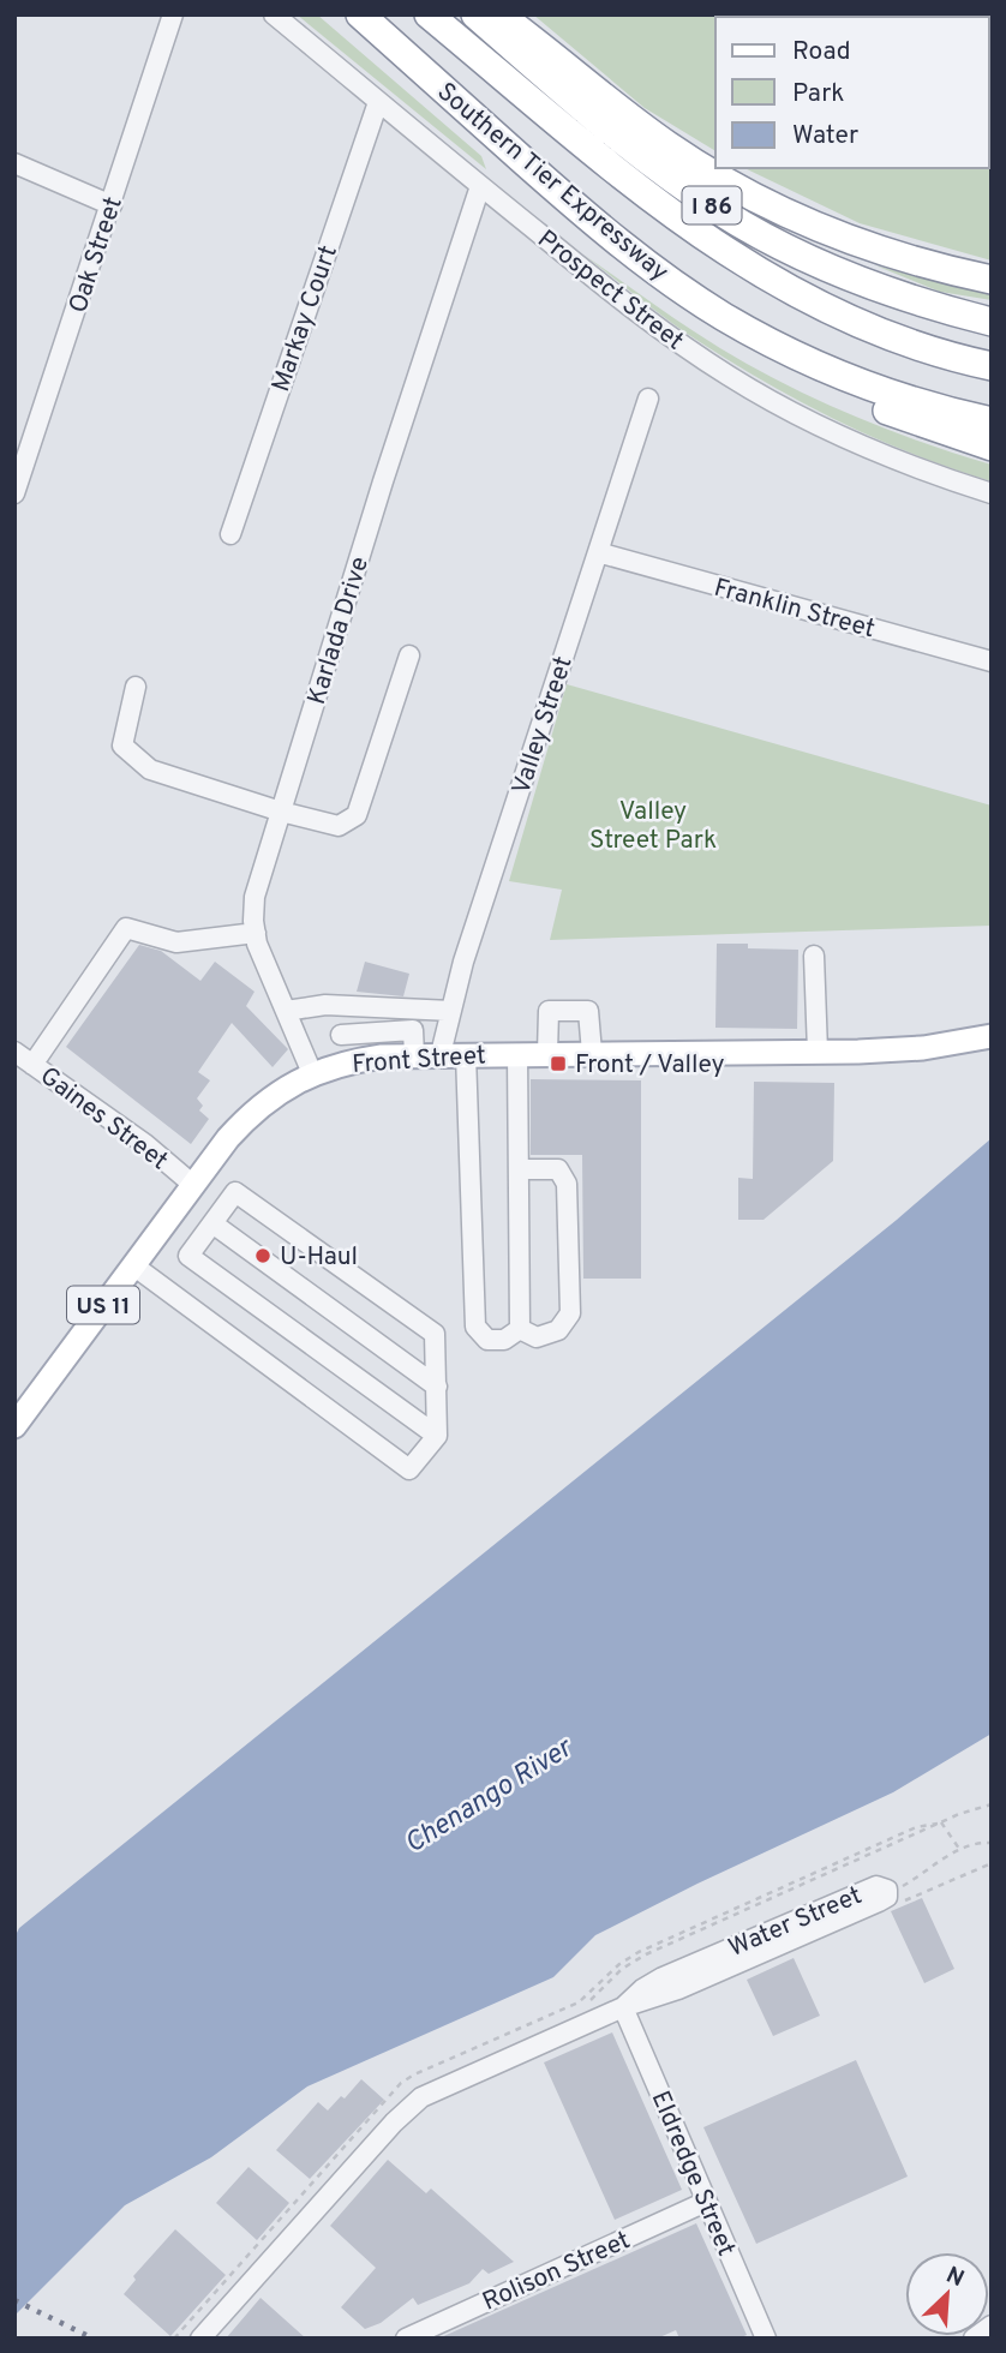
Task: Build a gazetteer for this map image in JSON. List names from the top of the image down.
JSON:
{
  "streets": {
    "highway": ["Southern Tier Expressway", "I 86"],
    "main road": ["Front Street", "US 11"],
    "street": [
      "Oak Street",
      "Prospect Street",
      "Markay Court",
      "Franklin Street",
      "Karlada Drive",
      "Valley Street",
      "Gaines Street",
      "Water Street",
      "Eldredge Street",
      "Rolison Street"
    ]
  },
  "crossings": [
    ["Prospect Street", "Markay Court"],
    ["Prospect Street", "Karlada Drive"],
    ["Franklin Street", "Valley Street"],
    ["Karlada Drive", "Front Street"],
    ["Valley Street", "Front Street"],
    ["Front Street", "Gaines Street"],
    ["Water Street", "Eldredge Street"],
    ["Eldredge Street", "Rolison Street"]
  ],
  "water": ["Chenango River"],
  "parks": ["Valley Street Park"],
  "places": {
    "transit": ["Front / Valley"],
    "other": ["U-Haul"]
  },
  "legend": ["Road", "Park", "Water"],
  "north": "top right"
}
